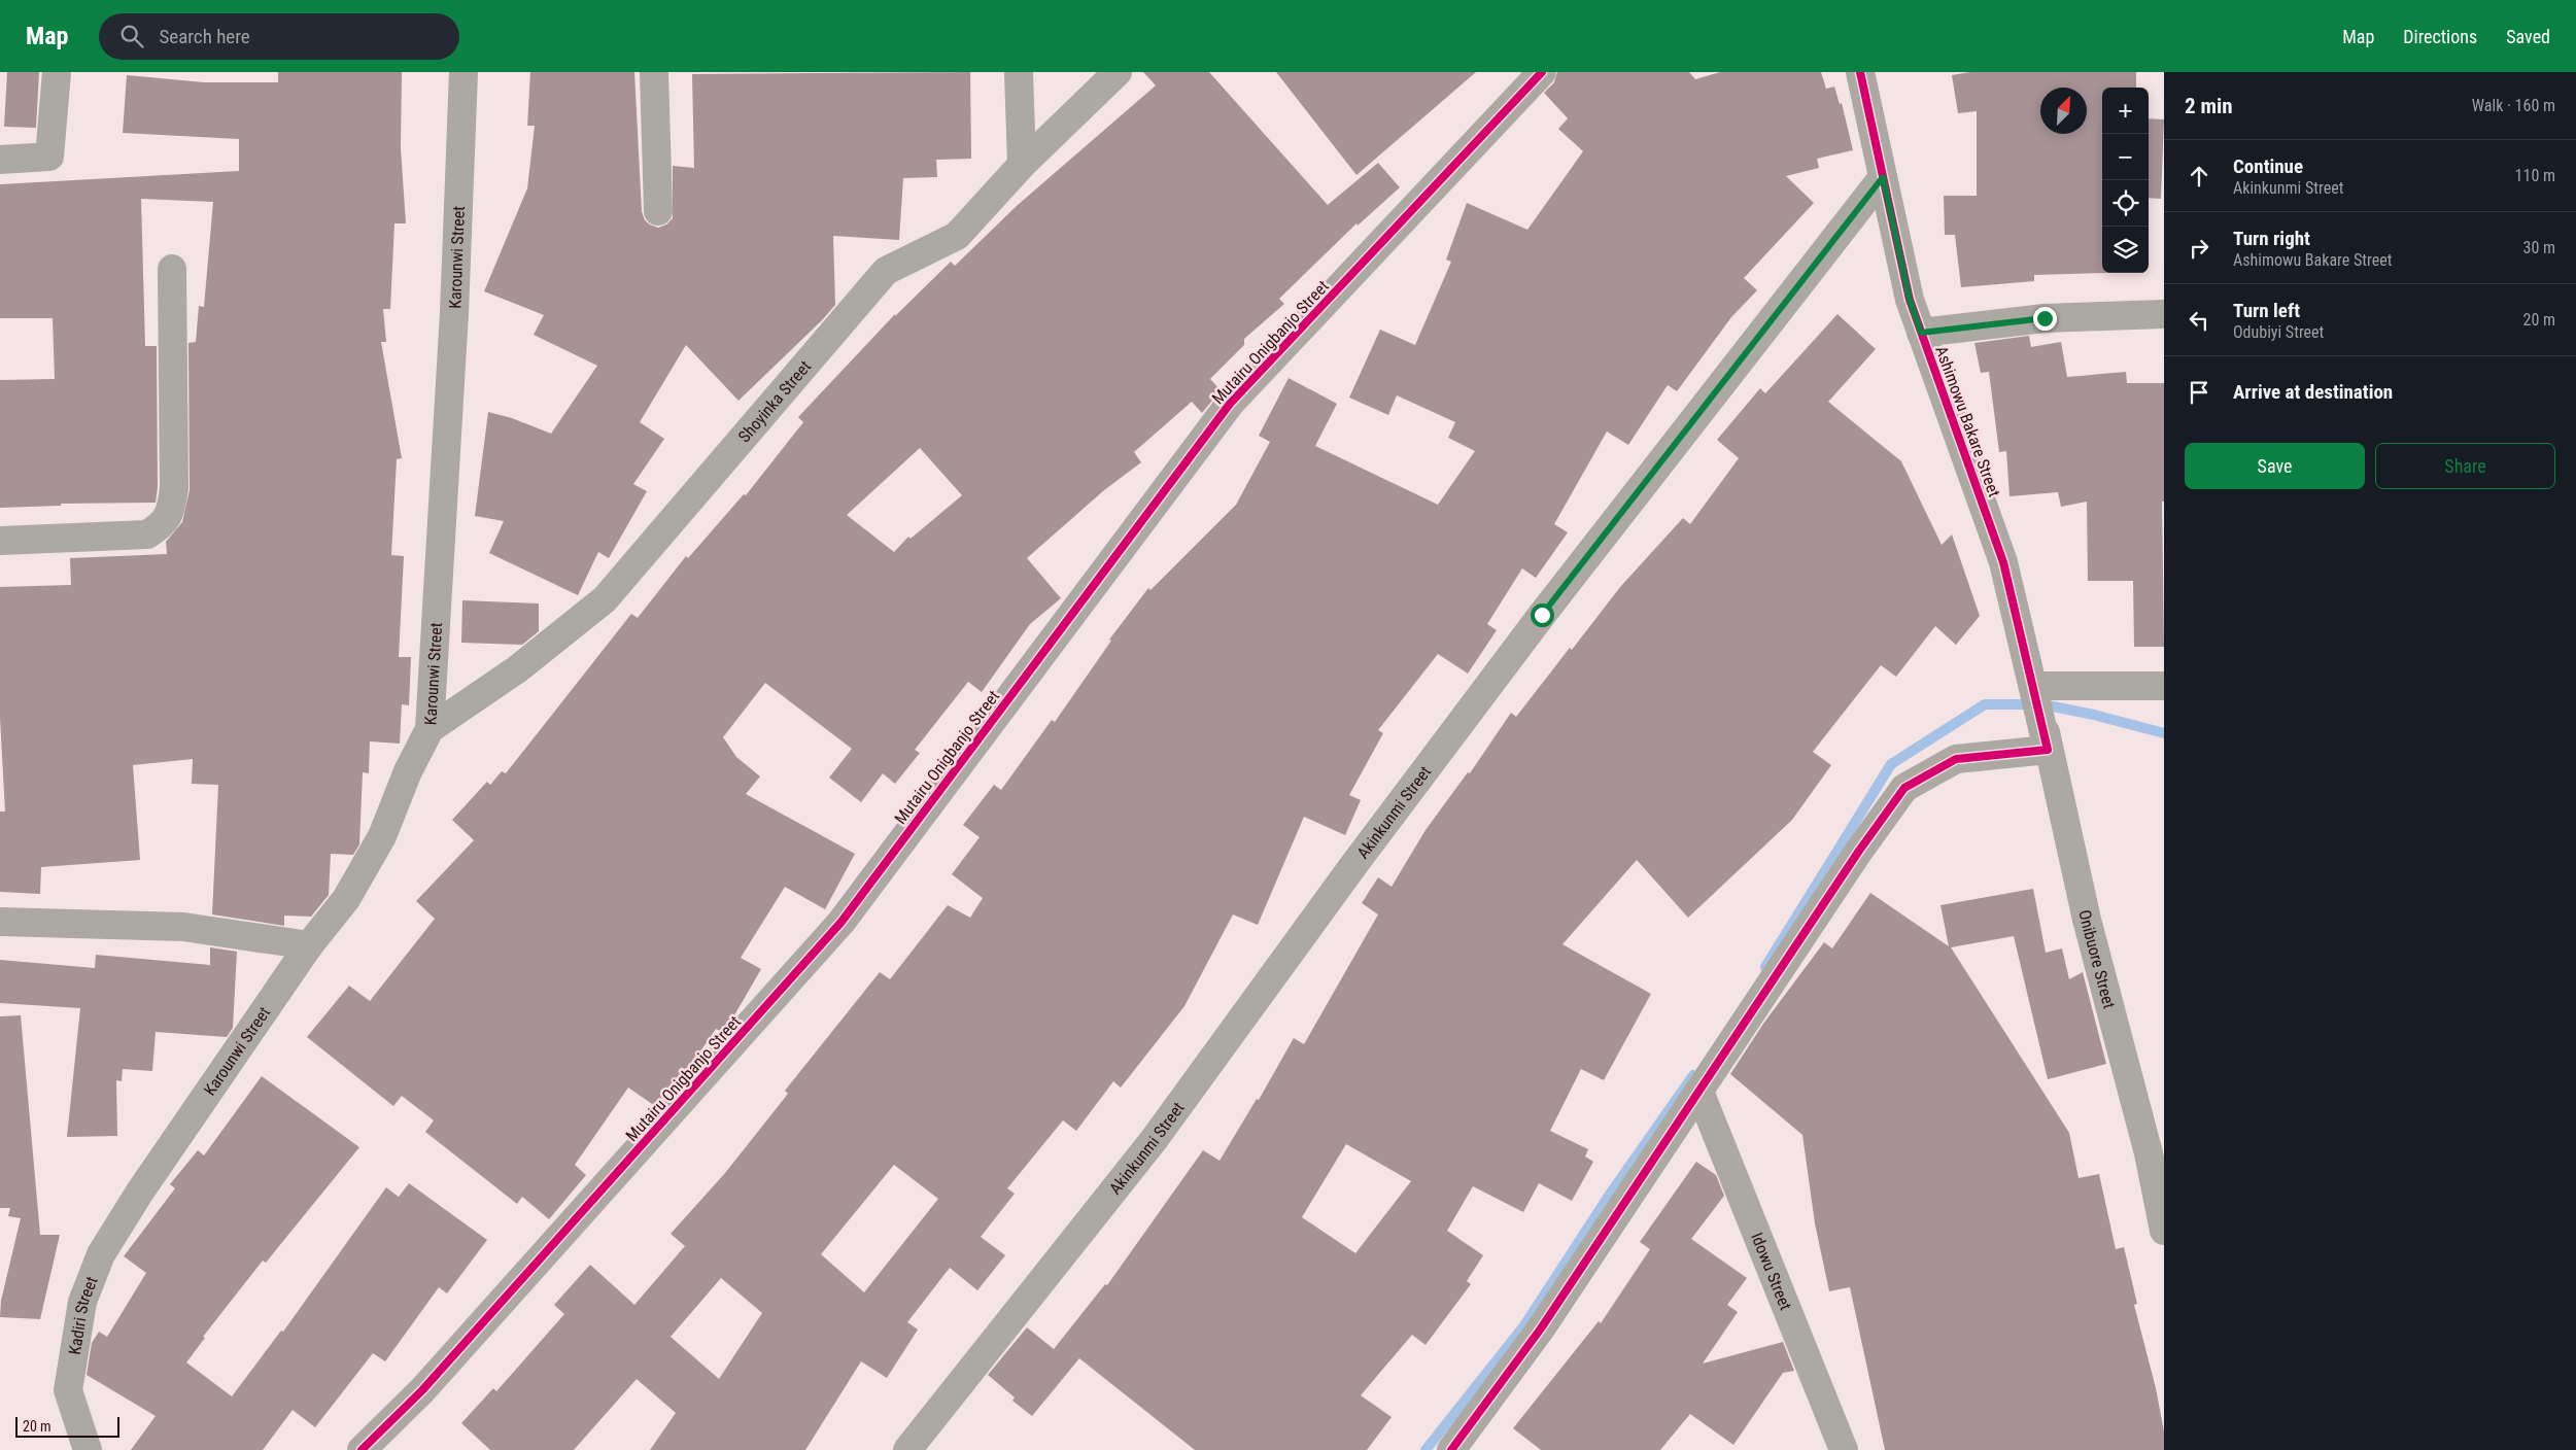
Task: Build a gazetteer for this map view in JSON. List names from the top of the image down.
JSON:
{
  "streets": {
    "street": [
      "Karounwi Street",
      "Mutairu Onigbanjo Street",
      "Shoyinka Street",
      "Ashimowu Bakare Street",
      "Akinkunmi Street",
      "Onibuore Street",
      "Idowu Street",
      "Kadiri Street"
    ]
  },
  "crossings": [
    ["Karounwi Street", "Shoyinka Street"],
    ["Karounwi Street", "Kadiri Street"],
    ["Ashimowu Bakare Street", "Akinkunmi Street"],
    ["Ashimowu Bakare Street", "Onibuore Street"]
  ],
  "scale_bar": "20 m",
  "north": "top right",
  "page": {
    "header": "Map",
    "search": "Search here",
    "nav": ["Map", "Directions", "Saved"],
    "heading": ["2 min", "Walk · 160 m"],
    "map_buttons": ["+", "−"],
    "list": [
      ["Continue", "Akinkunmi Street", "110 m"],
      ["Turn right", "Ashimowu Bakare Street", "30 m"],
      ["Turn left", "Odubiyi Street", "20 m"],
      "Arrive at destination"
    ],
    "buttons": ["Save", "Share"],
    "scale": "20 m"
  }
}
